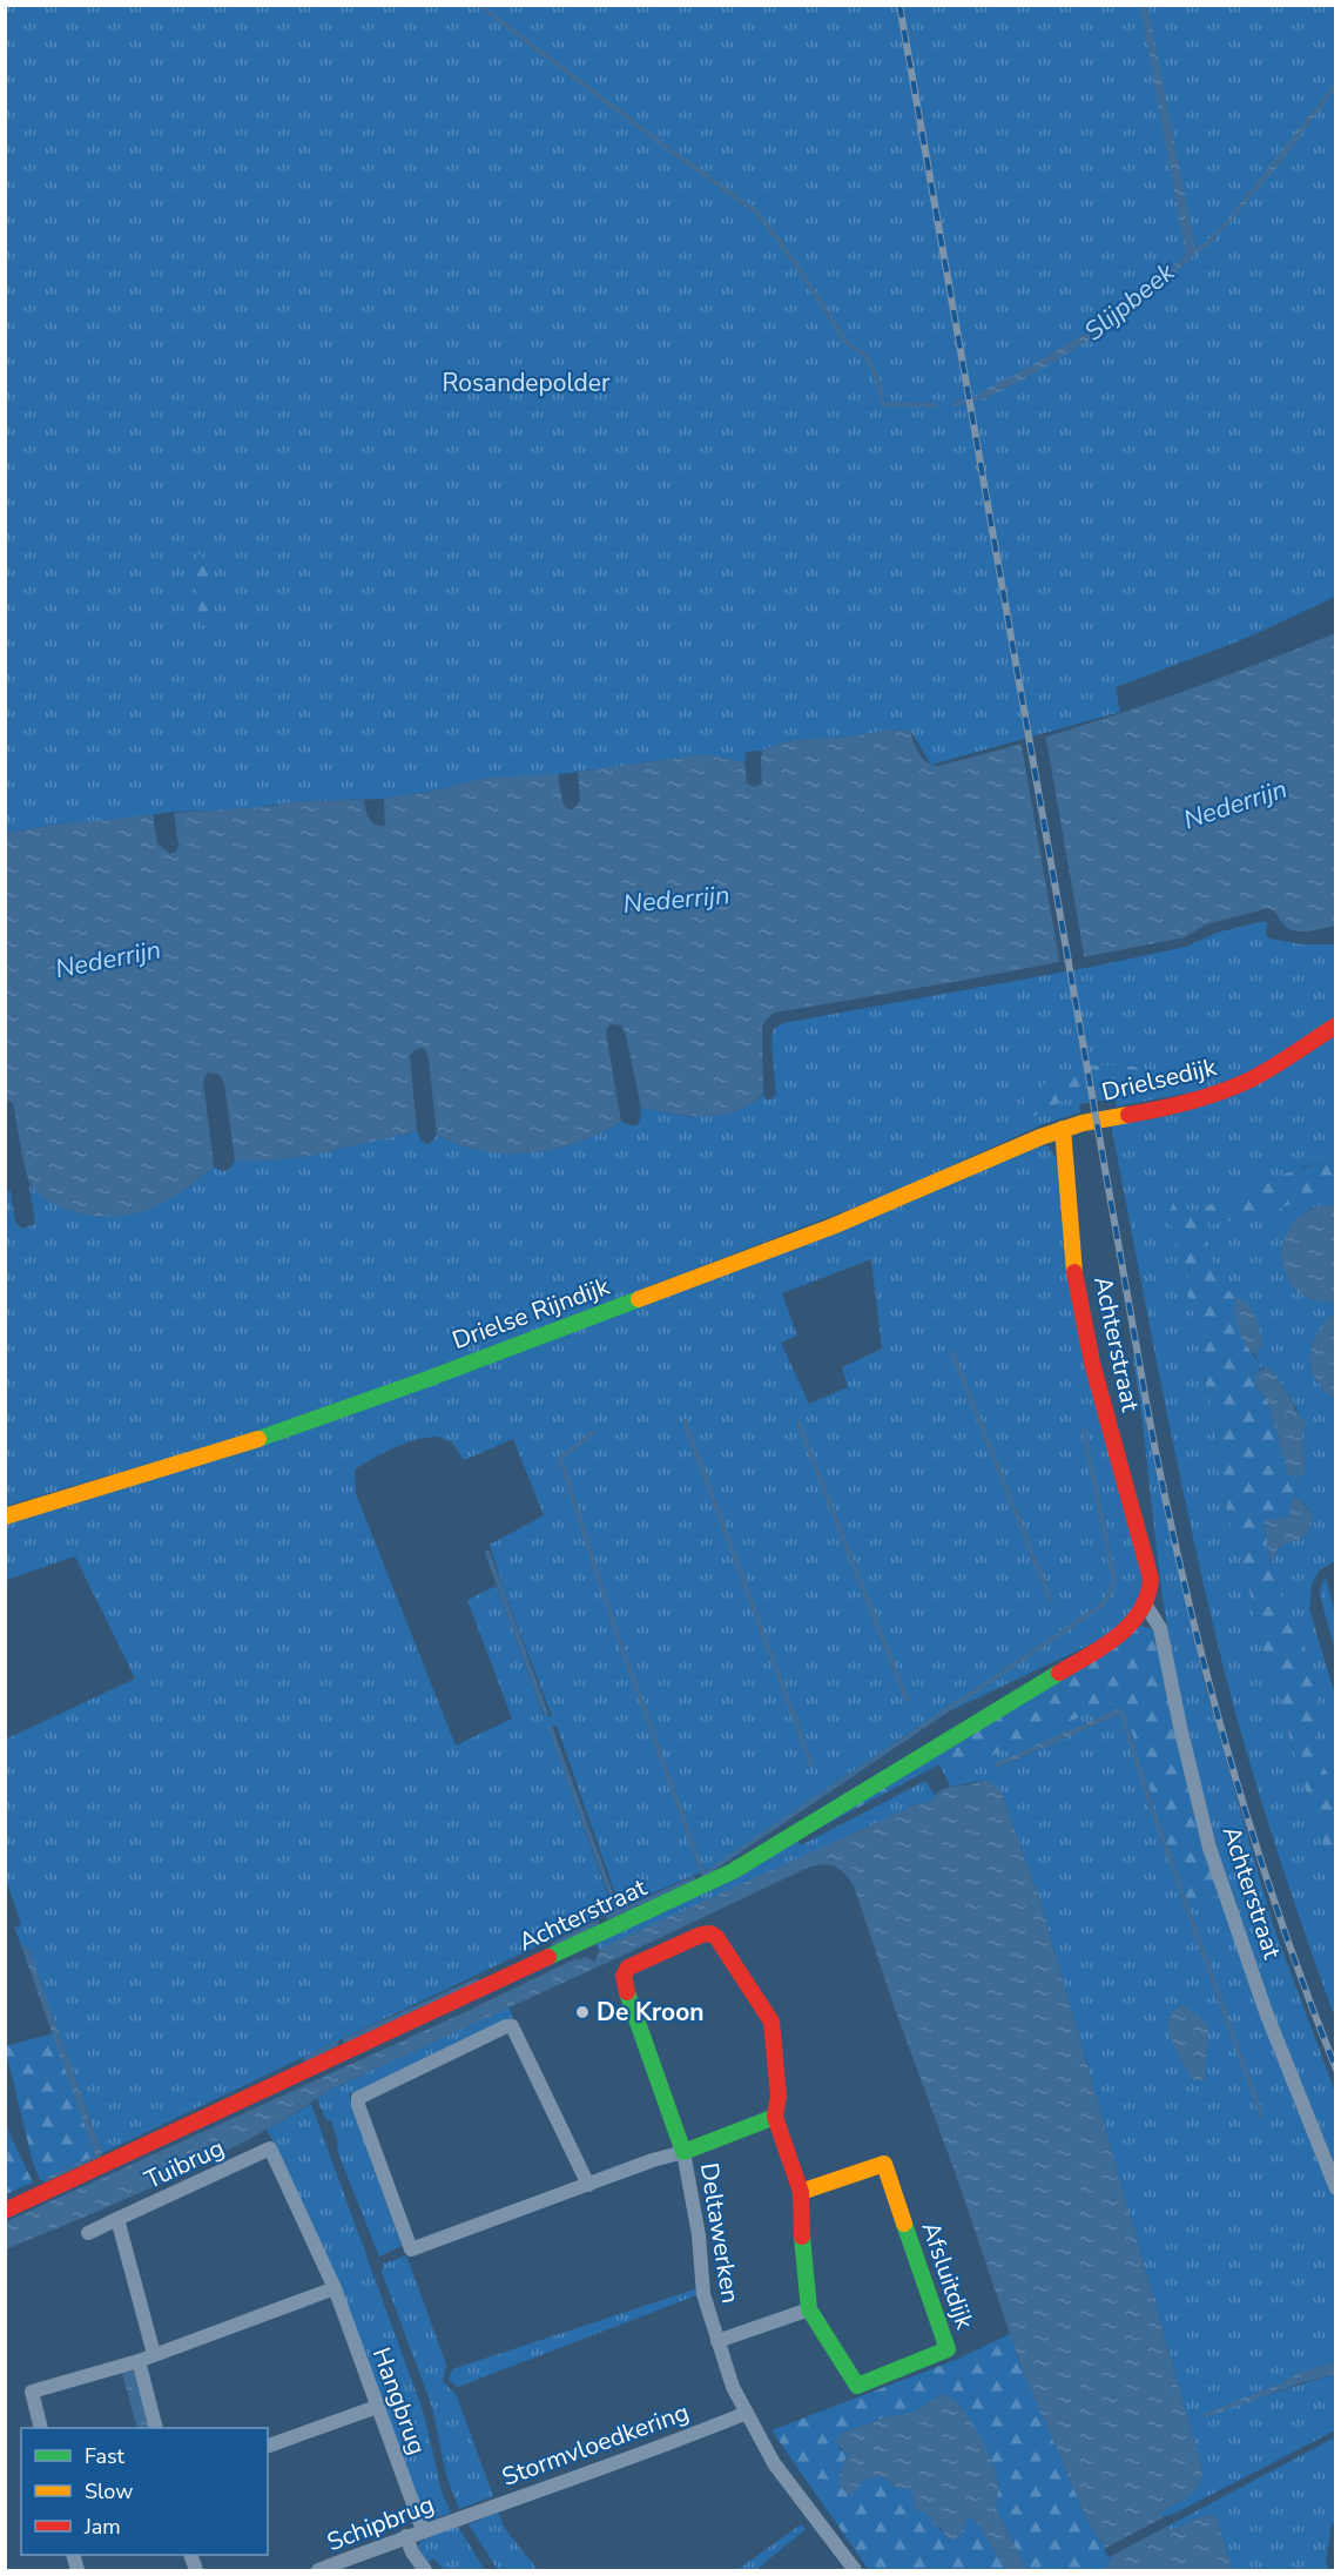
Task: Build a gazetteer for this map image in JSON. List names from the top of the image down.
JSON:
{
  "streets": {
    "street": [
      "Drielsedijk",
      "Drielse Rijndijk",
      "Achterstraat",
      "Tuibrug",
      "Deltawerken",
      "Afsluitdijk",
      "Hangbrug",
      "Stormvloedkering",
      "Schipbrug"
    ]
  },
  "crossings": [
    ["Drielsedijk", "Drielse Rijndijk"],
    ["Drielsedijk", "Achterstraat"],
    ["Drielse Rijndijk", "Achterstraat"],
    ["Tuibrug", "Hangbrug"],
    ["Deltawerken", "Stormvloedkering"],
    ["Hangbrug", "Schipbrug"],
    ["Stormvloedkering", "Schipbrug"]
  ],
  "water": ["Slijpbeek", "Nederrijn"],
  "parks": ["Rosandepolder"],
  "places": ["De Kroon"],
  "legend": ["Fast", "Slow", "Jam"]
}
